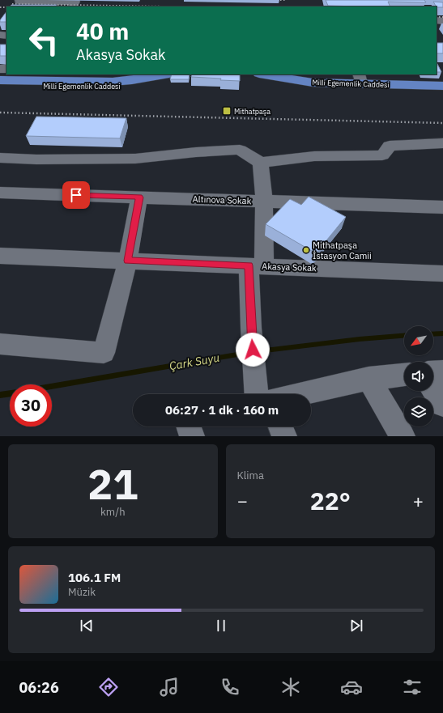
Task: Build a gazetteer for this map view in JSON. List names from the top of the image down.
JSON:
{
  "streets": {
    "main road": ["Milli Egemenlik Caddesi"],
    "street": ["Altınova Sokak", "Akasya Sokak"]
  },
  "water": ["Çark Suyu"],
  "places": {
    "transit": ["Mithatpaşa"],
    "other": ["Mithatpaşa İstasyon Camii"]
  },
  "north": "bottom left",
  "page": {
    "turn": ["40 m", "Akasya Sokak"],
    "limit": "30",
    "trip": "06:27 · 1 dk · 160 m",
    "tile": [
      ["21", "km/h"],
      "Klima"
    ],
    "heat": ["−", "22°", "+"],
    "song": ["106.1 FM", "Müzik"],
    "tabs": "06:26"
  }
}
